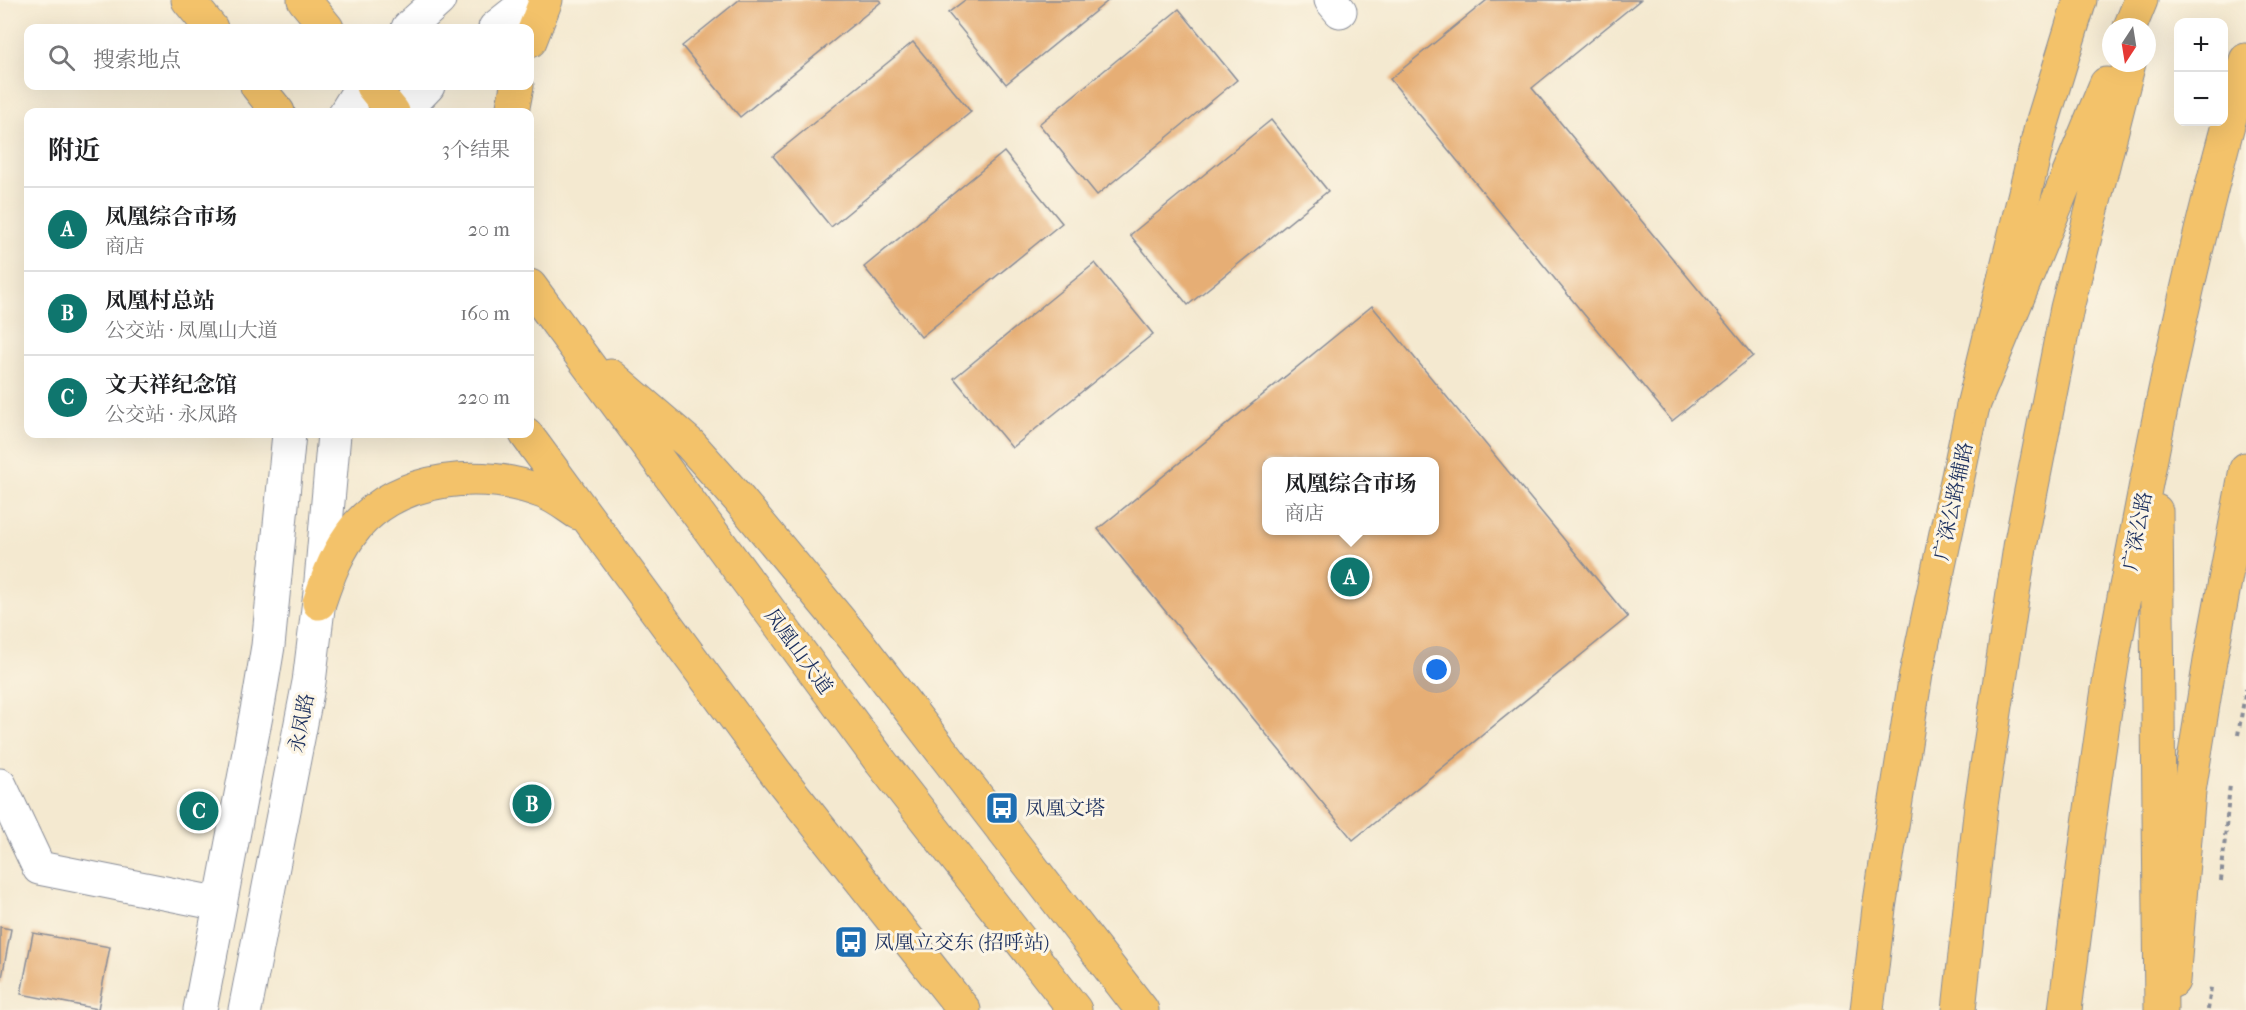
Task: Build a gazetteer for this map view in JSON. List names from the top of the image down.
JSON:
{
  "streets": {
    "main road": ["广深公路辅路", "广深公路", "凤凰山大道"],
    "street": ["永凤路"]
  },
  "places": {
    "bus stop": ["凤凰文塔", "凤凰立交东 (招呼站)"]
  },
  "north": "bottom",
  "page": {
    "map_buttons": ["+", "−"],
    "search": "搜索地点",
    "heading": ["附近", "3个结果"],
    "list": [
      {
        "mark": "A",
        "name": "凤凰综合市场",
        "note": "商店",
        "value": "20 m"
      },
      {
        "mark": "B",
        "name": "凤凰村总站",
        "note": "公交站 · 凤凰山大道",
        "value": "160 m"
      },
      {
        "mark": "C",
        "name": "文天祥纪念馆",
        "note": "公交站 · 永凤路",
        "value": "220 m"
      }
    ],
    "popup": ["凤凰综合市场", "商店"],
    "pins": ["A", "B", "C"]
  }
}
